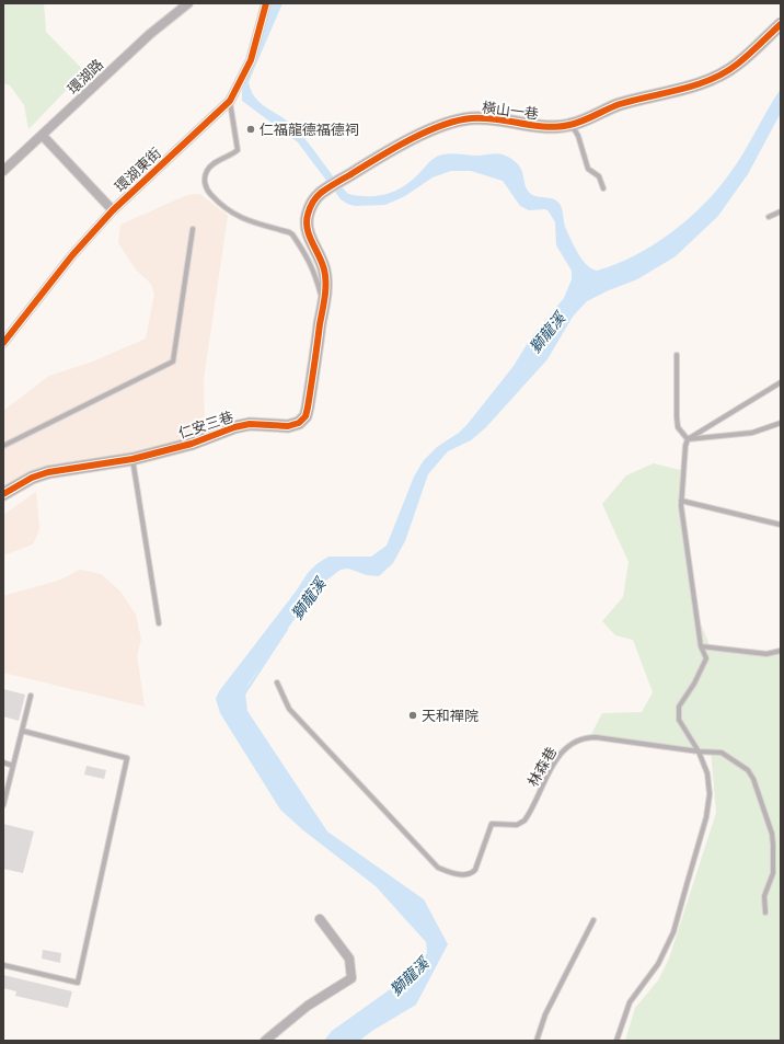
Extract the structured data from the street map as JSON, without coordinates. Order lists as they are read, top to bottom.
{
  "streets": {
    "street": [
      "環湖路",
      "橫山一巷",
      "環湖東街",
      "仁安三巷"
    ],
    "lane": ["林森巷"]
  },
  "crossings": [
    ["橫山一巷", "仁安三巷"]
  ],
  "water": ["獅龍溪"],
  "places": ["仁福龍德福德祠", "天和禪院"]
}
